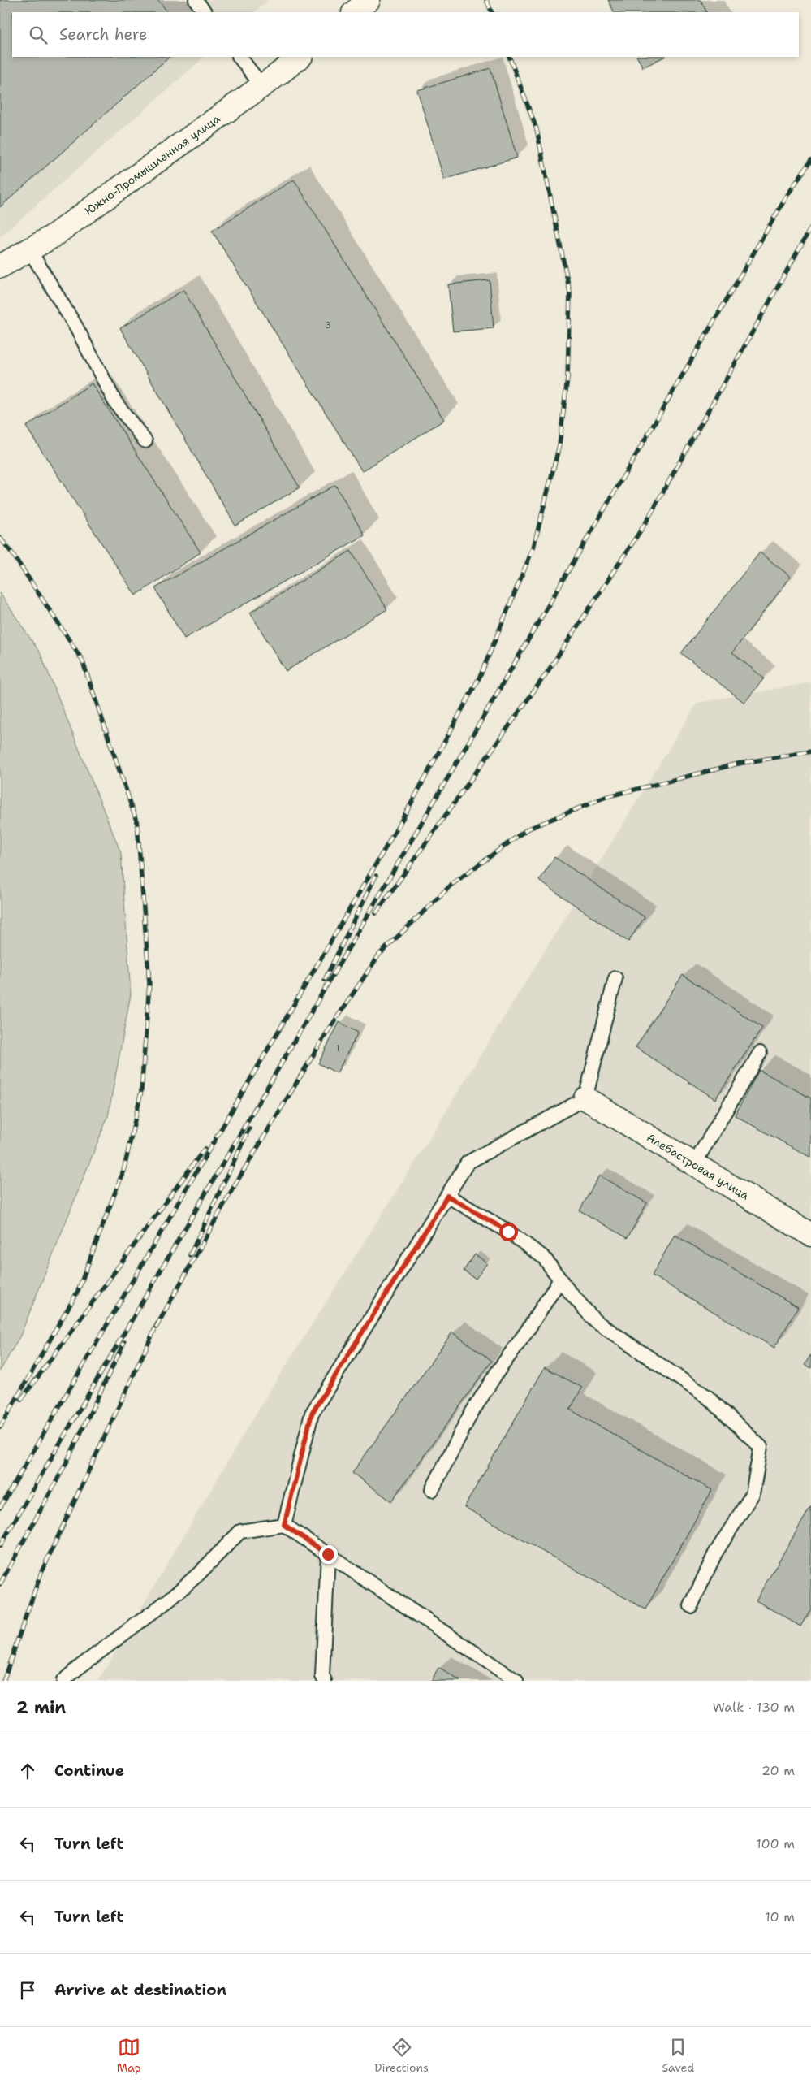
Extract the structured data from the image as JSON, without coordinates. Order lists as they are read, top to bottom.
{
  "streets": {
    "street": ["Южно-Промышленная улица", "Алебастровая улица"]
  },
  "house_numbers": ["3", "1"],
  "page": {
    "search": "Search here",
    "heading": ["2 min", "Walk · 130 m"],
    "list": [
      ["Continue", "20 m"],
      ["Turn left", "100 m"],
      ["Turn left", "10 m"],
      "Arrive at destination"
    ],
    "nav": ["Map", "Directions", "Saved"]
  }
}
